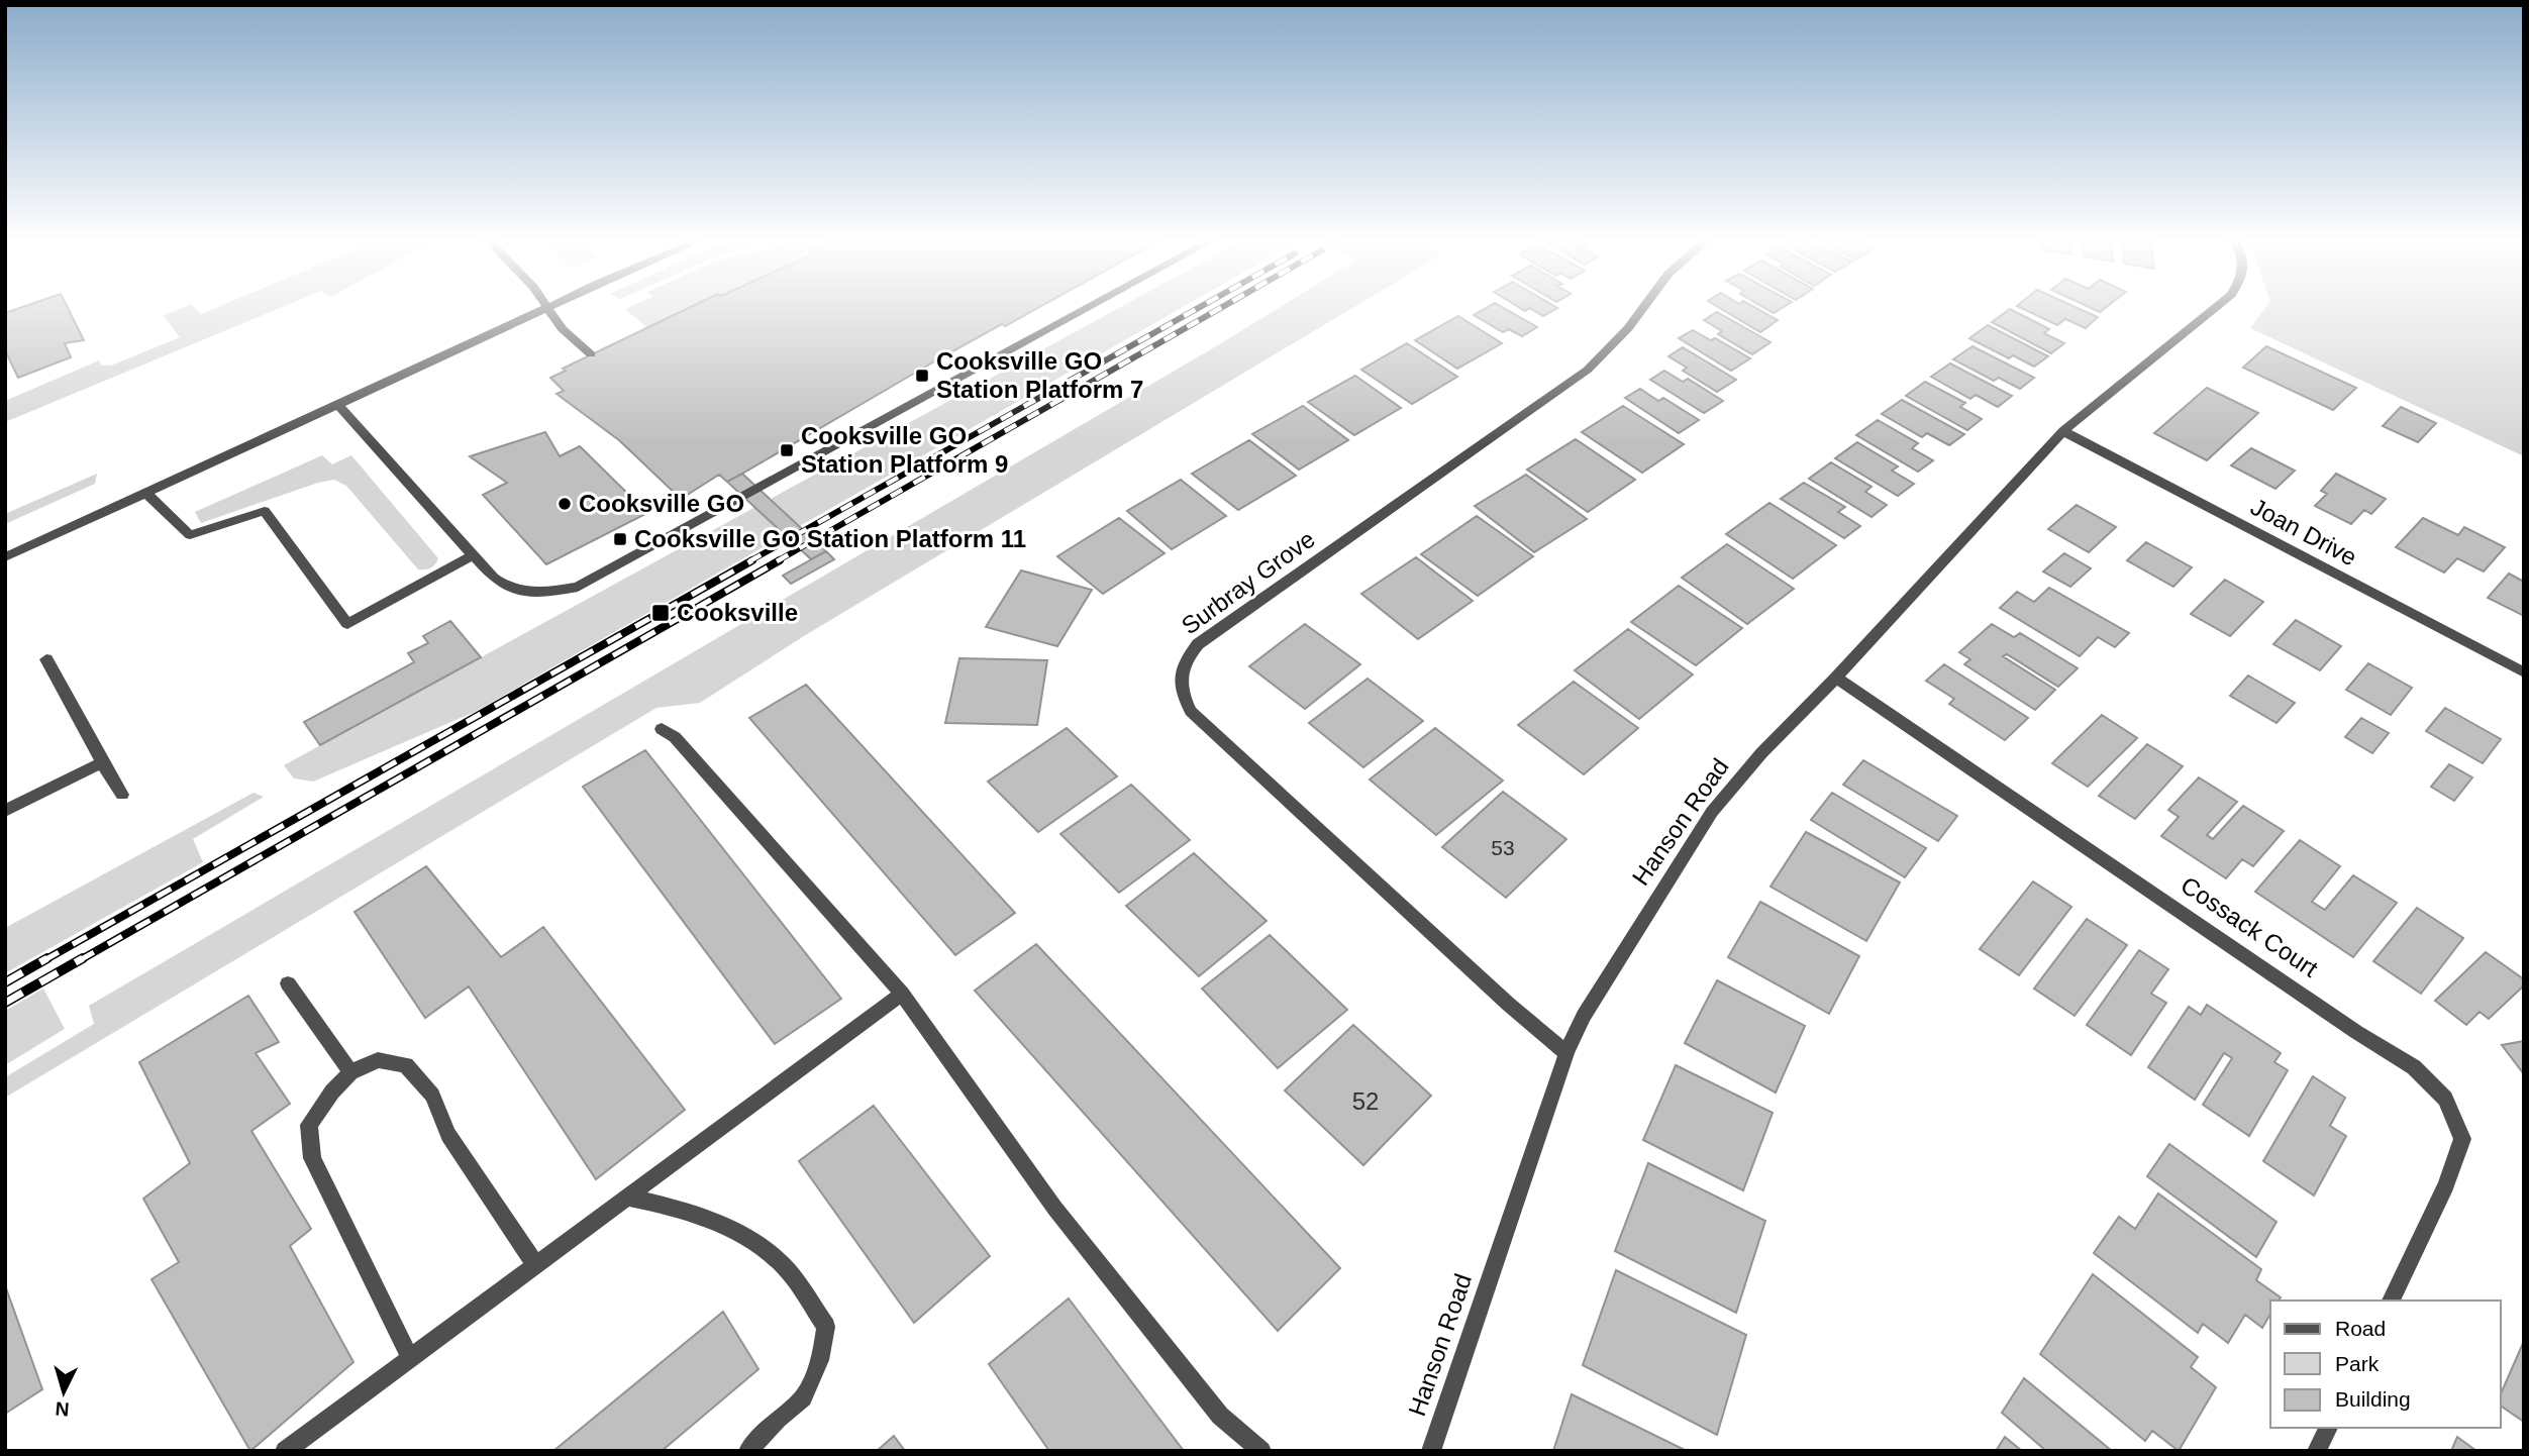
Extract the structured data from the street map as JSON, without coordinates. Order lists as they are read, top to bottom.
{
  "streets": {
    "street": [
      "Joan Drive",
      "Surbray Grove",
      "Hanson Road",
      "Cossack Court"
    ]
  },
  "crossings": [
    ["Joan Drive", "Hanson Road"],
    ["Surbray Grove", "Hanson Road"],
    ["Hanson Road", "Cossack Court"]
  ],
  "places": {
    "transit": [
      "Cooksville GO Station Platform 7",
      "Cooksville GO Station Platform 9",
      "Cooksville GO Station Platform 11",
      "Cooksville"
    ],
    "other": ["Cooksville GO"]
  },
  "house_numbers": ["53", "52"],
  "legend": ["Road", "Park", "Building"],
  "north": "bottom"
}
